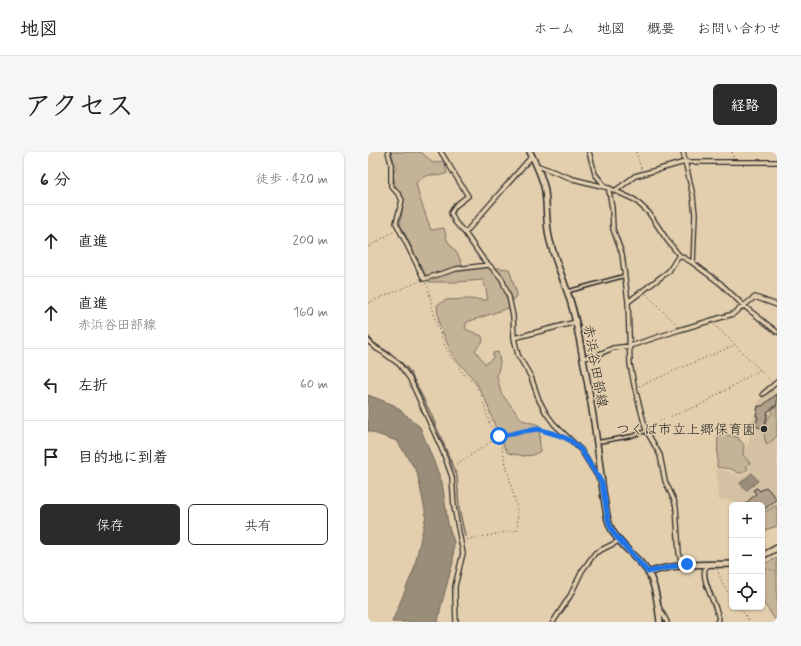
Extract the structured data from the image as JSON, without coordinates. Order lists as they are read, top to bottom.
{
  "streets": {
    "main road": ["赤浜谷田部線"]
  },
  "places": ["つくば市立上郷保育園"],
  "page": {
    "header": "地図",
    "nav": [
      "ホーム",
      "地図",
      "概要",
      "お問い合わせ"
    ],
    "title": "アクセス",
    "buttons": [
      "経路",
      ["保存", "共有"]
    ],
    "heading": ["6 分", "徒歩 · 420 m"],
    "list": [
      ["直進", "200 m"],
      ["直進", "赤浜谷田部線", "160 m"],
      ["左折", "60 m"],
      "目的地に到着"
    ],
    "map_buttons": ["+", "−"]
  }
}
